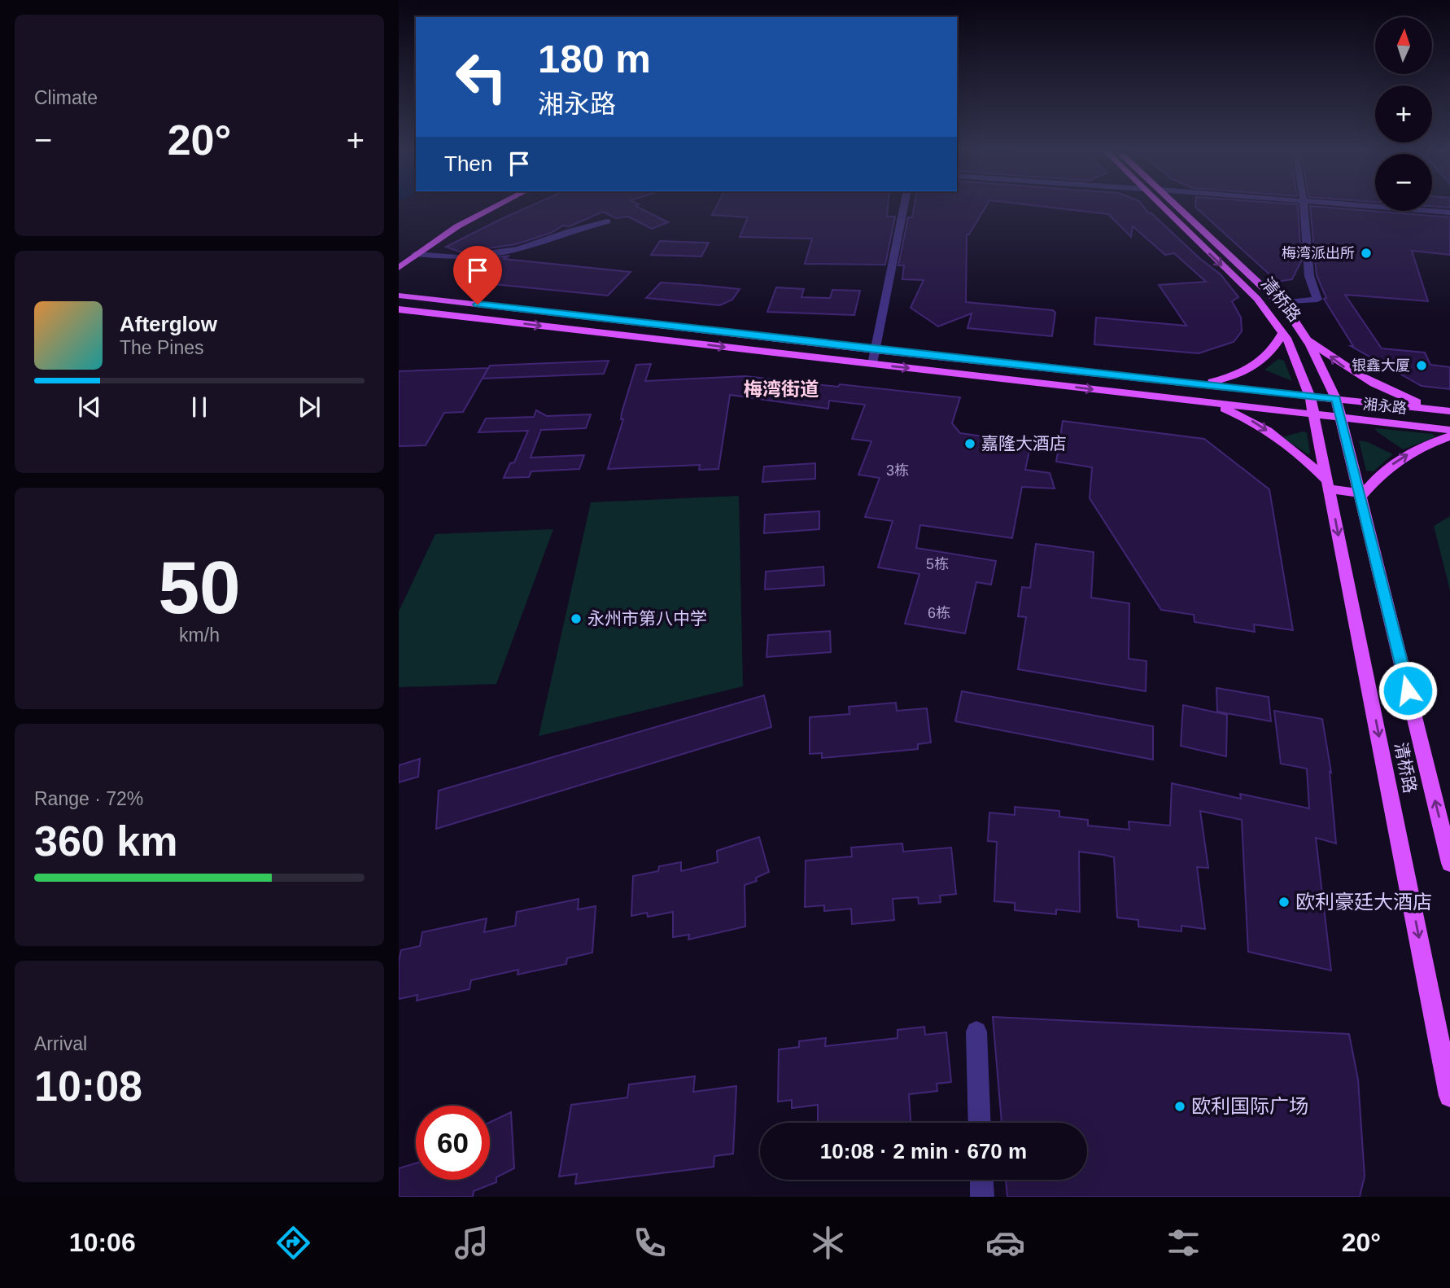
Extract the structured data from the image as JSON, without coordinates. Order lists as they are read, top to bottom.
{
  "streets": {
    "main road": ["清桥路", "湘永路"]
  },
  "crossings": [
    ["清桥路", "湘永路"]
  ],
  "districts": ["梅湾街道"],
  "places": [
    "梅湾派出所",
    "银鑫大厦",
    "嘉隆大酒店",
    "永州市第八中学",
    "欧利豪廷大酒店",
    "欧利国际广场"
  ],
  "house_numbers": ["3栋", "5栋", "6栋"],
  "north": "top",
  "page": {
    "tile": [
      "Climate",
      ["50", "km/h"],
      ["Range · 72%", "360 km"],
      ["Arrival", "10:08"]
    ],
    "map_buttons": ["+", "−"],
    "turn": ["180 m", "湘永路"],
    "heat": ["−", "20°", "+"],
    "then": "Then",
    "song": ["Afterglow", "The Pines"],
    "limit": "60",
    "trip": "10:08 · 2 min · 670 m",
    "tabs": ["10:06", "20°"]
  }
}
